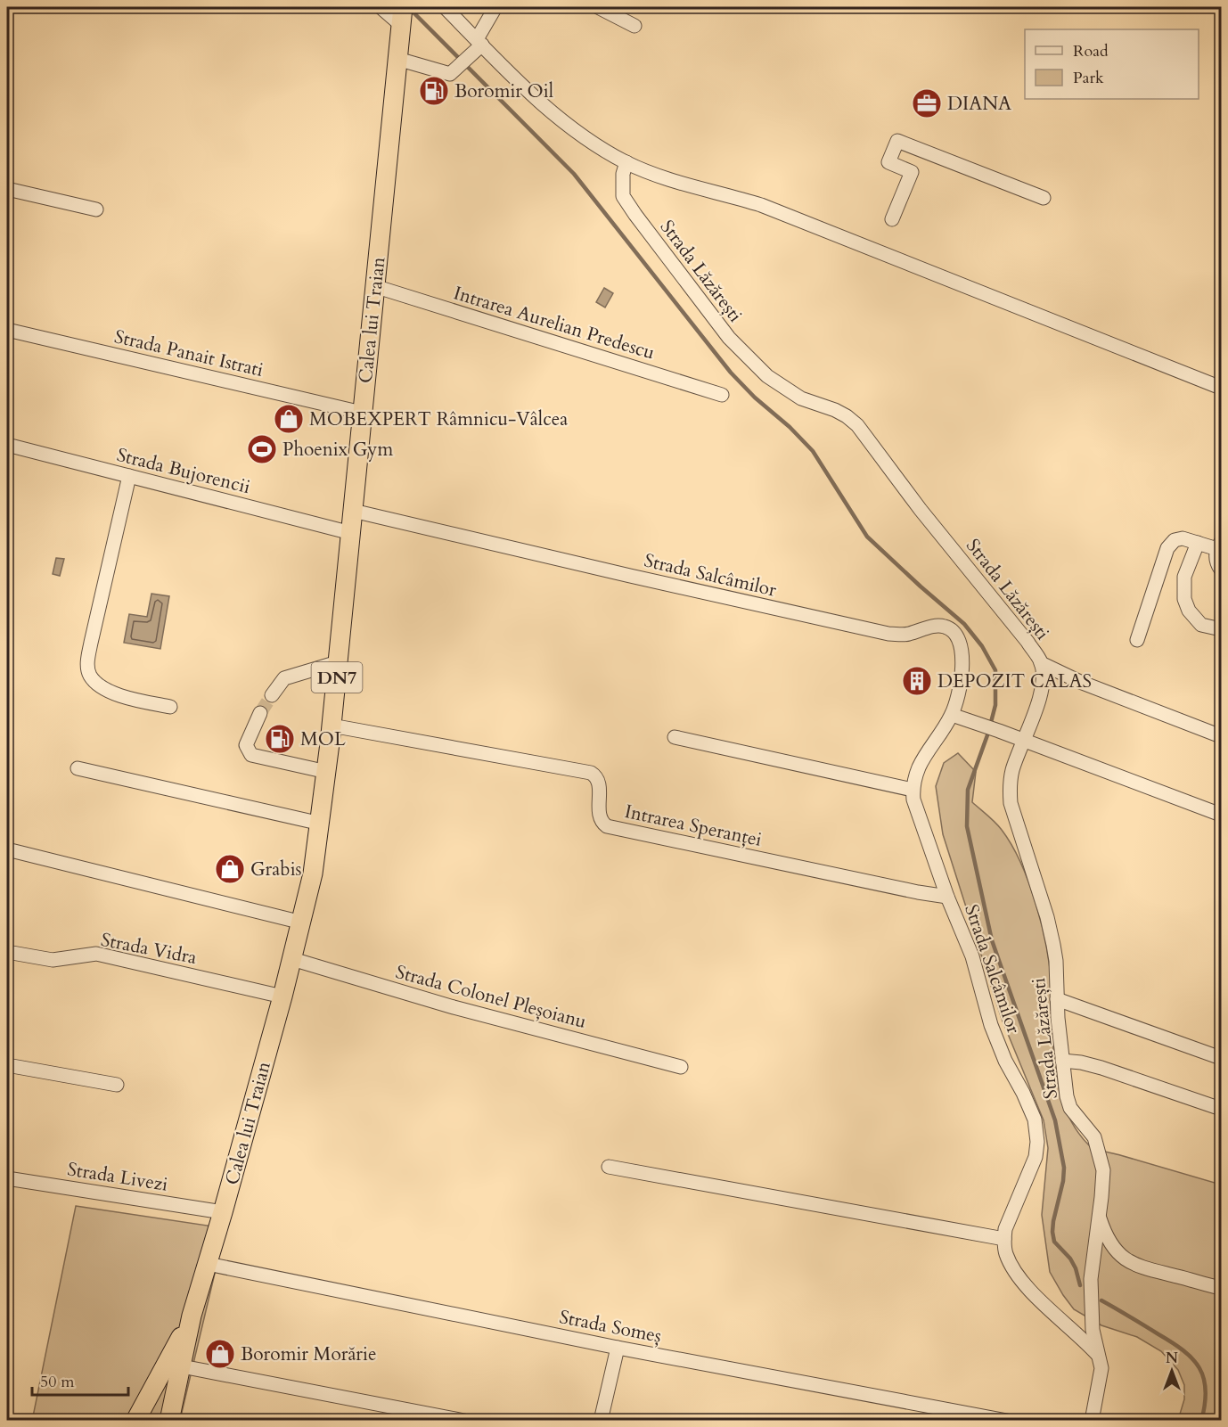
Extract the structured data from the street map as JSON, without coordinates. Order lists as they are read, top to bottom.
{
  "streets": {
    "highway": ["Calea lui Traian", "DN7"],
    "street": [
      "Strada Lăzărești",
      "Intrarea Aurelian Predescu",
      "Strada Panait Istrati",
      "Strada Bujorencii",
      "Strada Salcâmilor",
      "Intrarea Speranței",
      "Strada Vidra",
      "Strada Colonel Pleșoianu",
      "Strada Livezi",
      "Strada Someș"
    ]
  },
  "crossings": [
    ["Calea lui Traian", "Intrarea Aurelian Predescu"],
    ["Calea lui Traian", "Strada Panait Istrati"],
    ["Calea lui Traian", "Strada Bujorencii"],
    ["Calea lui Traian", "Strada Salcâmilor"],
    ["Calea lui Traian", "DN7"],
    ["Calea lui Traian", "Intrarea Speranței"],
    ["Calea lui Traian", "Strada Vidra"],
    ["Calea lui Traian", "Strada Colonel Pleșoianu"],
    ["Calea lui Traian", "Strada Livezi"],
    ["Calea lui Traian", "Strada Someș"],
    ["Strada Salcâmilor", "Intrarea Speranței"]
  ],
  "places": {
    "fuel station": ["Boromir Oil", "MOL"],
    "office": ["DIANA"],
    "shop": ["MOBEXPERT Râmnicu-Vâlcea", "Grabis", "Boromir Morărie"],
    "sports": ["Phoenix Gym"],
    "building": ["DEPOZIT CALAS"]
  },
  "legend": ["Road", "Park"],
  "scale_bar": "50 m",
  "north": "top"
}
